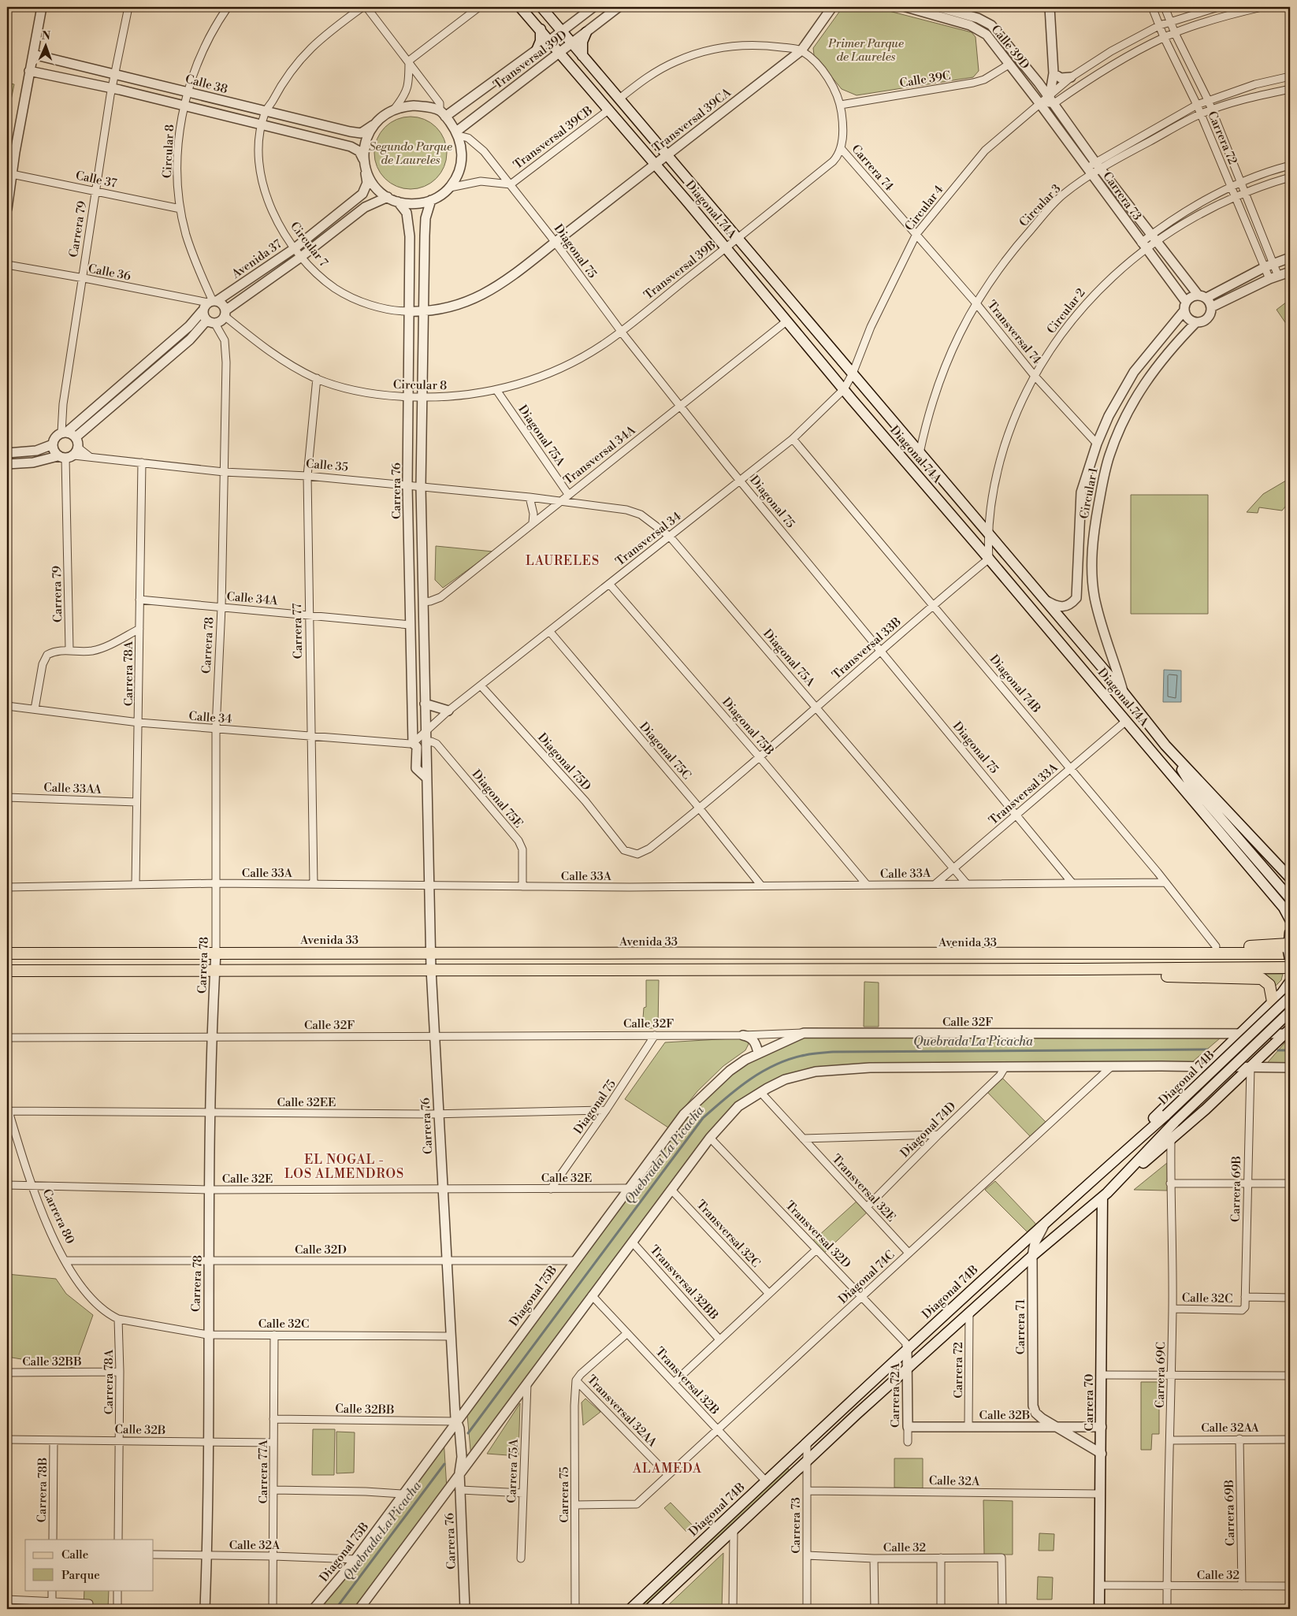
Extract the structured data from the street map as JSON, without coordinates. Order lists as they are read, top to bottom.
{
  "streets": {
    "main road": [
      "Diagonal 74A",
      "Diagonal 74B",
      "Avenida 33",
      "Carrera 70"
    ],
    "street": [
      "Calle 39D",
      "Transversal 39D",
      "Calle 39C",
      "Calle 38",
      "Transversal 39CA",
      "Transversal 39CB",
      "Carrera 72",
      "Circular 8",
      "Carrera 74",
      "Calle 37",
      "Carrera 73",
      "Circular 3",
      "Circular 4",
      "Carrera 79",
      "Circular 7",
      "Diagonal 75",
      "Avenida 37",
      "Transversal 39B",
      "Calle 36",
      "Circular 2",
      "Transversal 74",
      "Diagonal 75A",
      "Transversal 34A",
      "Calle 35",
      "Carrera 76",
      "Circular 1",
      "Transversal 34",
      "Calle 34A",
      "Carrera 77",
      "Carrera 78",
      "Transversal 33B",
      "Carrera 78A",
      "Calle 34",
      "Diagonal 75B",
      "Diagonal 75C",
      "Diagonal 75D",
      "Calle 33AA",
      "Transversal 33A",
      "Diagonal 75E",
      "Calle 33A",
      "Calle 32F",
      "Calle 32EE",
      "Diagonal 74D",
      "Calle 32E",
      "Transversal 32E",
      "Carrera 69B",
      "Carrera 80",
      "Transversal 32C",
      "Transversal 32D",
      "Calle 32D",
      "Diagonal 74C",
      "Transversal 32BB",
      "Calle 32C",
      "Carrera 71",
      "Calle 32BB",
      "Carrera 69C",
      "Transversal 32B",
      "Carrera 72A",
      "Transversal 32AA",
      "Calle 32B",
      "Calle 32AA",
      "Carrera 75A",
      "Carrera 77A",
      "Calle 32A",
      "Carrera 78B",
      "Carrera 75",
      "Calle 32"
    ]
  },
  "crossings": [
    ["Calle 39D", "Calle 39C"],
    ["Calle 39D", "Carrera 73"],
    ["Calle 39D", "Circular 4"],
    ["Transversal 39D", "Calle 38"],
    ["Transversal 39D", "Diagonal 74A"],
    ["Transversal 39D", "Diagonal 75"],
    ["Transversal 39D", "Avenida 37"],
    ["Transversal 39D", "Carrera 76"],
    ["Calle 39C", "Carrera 74"],
    ["Calle 38", "Circular 8"],
    ["Calle 38", "Carrera 79"],
    ["Calle 38", "Circular 7"],
    ["Calle 38", "Diagonal 75"],
    ["Calle 38", "Avenida 37"],
    ["Calle 38", "Carrera 76"],
    ["Transversal 39CA", "Diagonal 74A"],
    ["Transversal 39CA", "Circular 7"],
    ["Transversal 39CA", "Diagonal 75"],
    ["Transversal 39CB", "Diagonal 74A"],
    ["Transversal 39CB", "Diagonal 75"],
    ["Carrera 72", "Circular 3"],
    ["Carrera 72", "Circular 4"],
    ["Carrera 72", "Circular 2"],
    ["Carrera 72", "Diagonal 74B"],
    ["Carrera 72", "Calle 32B"],
    ["Circular 8", "Calle 37"],
    ["Circular 8", "Diagonal 75"],
    ["Circular 8", "Avenida 37"],
    ["Circular 8", "Transversal 39B"],
    ["Circular 8", "Calle 36"],
    ["Circular 8", "Diagonal 75A"],
    ["Circular 8", "Carrera 76"],
    ["Circular 8", "Carrera 77"],
    ["Circular 8", "Carrera 78"],
    ["Carrera 74", "Circular 4"],
    ["Carrera 74", "Transversal 39B"],
    ["Carrera 74", "Transversal 74"],
    ["Calle 37", "Carrera 79"],
    ["Carrera 73", "Circular 3"],
    ["Carrera 73", "Circular 4"],
    ["Carrera 73", "Circular 2"],
    ["Carrera 73", "Circular 1"],
    ["Carrera 73", "Diagonal 74B"],
    ["Carrera 73", "Calle 32A"],
    ["Carrera 73", "Calle 32"],
    ["Circular 3", "Diagonal 74A"],
    ["Circular 3", "Transversal 74"],
    ["Circular 4", "Diagonal 74A"],
    ["Circular 4", "Transversal 74"],
    ["Circular 4", "Transversal 34"],
    ["Diagonal 74A", "Transversal 39B"],
    ["Diagonal 74A", "Circular 2"],
    ["Diagonal 74A", "Transversal 34A"],
    ["Diagonal 74A", "Circular 1"],
    ["Diagonal 74A", "Transversal 34"],
    ["Diagonal 74A", "Transversal 33B"],
    ["Diagonal 74A", "Transversal 33A"],
    ["Carrera 79", "Avenida 37"],
    ["Carrera 79", "Calle 36"],
    ["Carrera 79", "Calle 35"],
    ["Circular 7", "Diagonal 75"],
    ["Circular 7", "Avenida 37"],
    ["Circular 7", "Carrera 76"],
    ["Diagonal 75", "Avenida 37"],
    ["Diagonal 75", "Transversal 39B"],
    ["Diagonal 75", "Transversal 34A"],
    ["Diagonal 75", "Carrera 76"],
    ["Diagonal 75", "Transversal 34"],
    ["Diagonal 75", "Transversal 33B"],
    ["Diagonal 75", "Transversal 33A"],
    ["Diagonal 75", "Calle 33A"],
    ["Diagonal 75", "Calle 32F"],
    ["Diagonal 75", "Calle 32EE"],
    ["Diagonal 75", "Calle 32E"],
    ["Avenida 37", "Calle 36"],
    ["Avenida 37", "Calle 35"],
    ["Avenida 37", "Carrera 76"],
    ["Avenida 37", "Carrera 78"],
    ["Calle 36", "Carrera 78"],
    ["Circular 2", "Transversal 74"],
    ["Circular 2", "Transversal 33B"],
    ["Transversal 74", "Circular 1"],
    ["Diagonal 75A", "Transversal 34A"],
    ["Diagonal 75A", "Calle 35"],
    ["Diagonal 75A", "Transversal 34"],
    ["Diagonal 75A", "Transversal 33B"],
    ["Diagonal 75A", "Transversal 33A"],
    ["Diagonal 75A", "Calle 33A"],
    ["Transversal 34A", "Calle 35"],
    ["Transversal 34A", "Carrera 76"],
    ["Calle 35", "Carrera 76"],
    ["Calle 35", "Carrera 77"],
    ["Calle 35", "Carrera 78"],
    ["Calle 35", "Carrera 78A"],
    ["Carrera 76", "Transversal 34"],
    ["Carrera 76", "Calle 34A"],
    ["Carrera 76", "Calle 34"],
    ["Carrera 76", "Diagonal 75B"],
    ["Carrera 76", "Diagonal 75E"],
    ["Carrera 76", "Calle 33A"],
    ["Carrera 76", "Avenida 33"],
    ["Carrera 76", "Calle 32F"],
    ["Carrera 76", "Calle 32EE"],
    ["Carrera 76", "Calle 32E"],
    ["Carrera 76", "Calle 32D"],
    ["Carrera 76", "Calle 32C"],
    ["Carrera 76", "Calle 32BB"],
    ["Transversal 34", "Diagonal 74B"],
    ["Transversal 34", "Calle 34"],
    ["Transversal 34", "Diagonal 75B"],
    ["Transversal 34", "Diagonal 75C"],
    ["Transversal 34", "Diagonal 75D"],
    ["Calle 34A", "Carrera 77"],
    ["Calle 34A", "Carrera 78"],
    ["Calle 34A", "Carrera 78A"],
    ["Carrera 77", "Calle 34"],
    ["Carrera 77", "Calle 33A"],
    ["Carrera 78", "Calle 34"],
    ["Carrera 78", "Calle 33A"],
    ["Carrera 78", "Avenida 33"],
    ["Carrera 78", "Calle 32F"],
    ["Carrera 78", "Calle 32EE"],
    ["Carrera 78", "Calle 32E"],
    ["Carrera 78", "Calle 32D"],
    ["Carrera 78", "Calle 32C"],
    ["Carrera 78", "Calle 32B"],
    ["Carrera 78", "Calle 32A"],
    ["Transversal 33B", "Diagonal 74B"],
    ["Transversal 33B", "Diagonal 75B"],
    ["Transversal 33B", "Diagonal 75C"],
    ["Transversal 33B", "Diagonal 75D"],
    ["Carrera 78A", "Calle 34"],
    ["Carrera 78A", "Calle 33AA"],
    ["Carrera 78A", "Calle 33A"],
    ["Carrera 78A", "Carrera 80"],
    ["Carrera 78A", "Calle 32C"],
    ["Carrera 78A", "Calle 32BB"],
    ["Carrera 78A", "Calle 32B"],
    ["Diagonal 74B", "Transversal 33A"],
    ["Diagonal 74B", "Calle 33A"],
    ["Diagonal 74B", "Transversal 32D"],
    ["Diagonal 74B", "Carrera 71"],
    ["Diagonal 74B", "Transversal 32B"],
    ["Diagonal 74B", "Carrera 72A"],
    ["Diagonal 74B", "Carrera 70"],
    ["Diagonal 75B", "Calle 33A"],
    ["Diagonal 75B", "Calle 32F"],
    ["Diagonal 75B", "Calle 32E"],
    ["Diagonal 75B", "Calle 32D"],
    ["Diagonal 75B", "Calle 32BB"],
    ["Diagonal 75B", "Calle 32A"],
    ["Diagonal 75C", "Calle 33A"],
    ["Transversal 33A", "Calle 33A"],
    ["Diagonal 75E", "Calle 33A"],
    ["Calle 32EE", "Carrera 80"],
    ["Diagonal 74D", "Transversal 32E"],
    ["Calle 32E", "Carrera 80"],
    ["Transversal 32E", "Diagonal 74C"],
    ["Carrera 69B", "Calle 32C"],
    ["Carrera 69B", "Calle 32AA"],
    ["Carrera 69B", "Calle 32"],
    ["Carrera 80", "Calle 32D"],
    ["Carrera 80", "Calle 32C"],
    ["Transversal 32D", "Diagonal 74C"],
    ["Transversal 32D", "Carrera 72A"],
    ["Diagonal 74C", "Transversal 32B"],
    ["Diagonal 74C", "Transversal 32AA"],
    ["Diagonal 74C", "Carrera 75"],
    ["Calle 32C", "Carrera 69C"],
    ["Calle 32C", "Carrera 77A"],
    ["Carrera 71", "Calle 32B"],
    ["Calle 32BB", "Carrera 77A"],
    ["Carrera 69C", "Calle 32AA"],
    ["Carrera 69C", "Calle 32"],
    ["Carrera 72A", "Calle 32B"],
    ["Carrera 70", "Calle 32B"],
    ["Carrera 70", "Calle 32A"],
    ["Carrera 70", "Calle 32"],
    ["Transversal 32AA", "Carrera 75"],
    ["Calle 32B", "Carrera 77A"],
    ["Calle 32B", "Carrera 78B"],
    ["Carrera 77A", "Calle 32A"]
  ],
  "districts": ["LAURELES", "EL NOGAL - LOS ALMENDROS", "ALAMEDA"],
  "water": ["Quebrada La Picacha"],
  "parks": ["Primer Parque de Laureles", "Segundo Parque de Laureles"],
  "legend": ["Calle", "Parque"],
  "north": "top"
}
